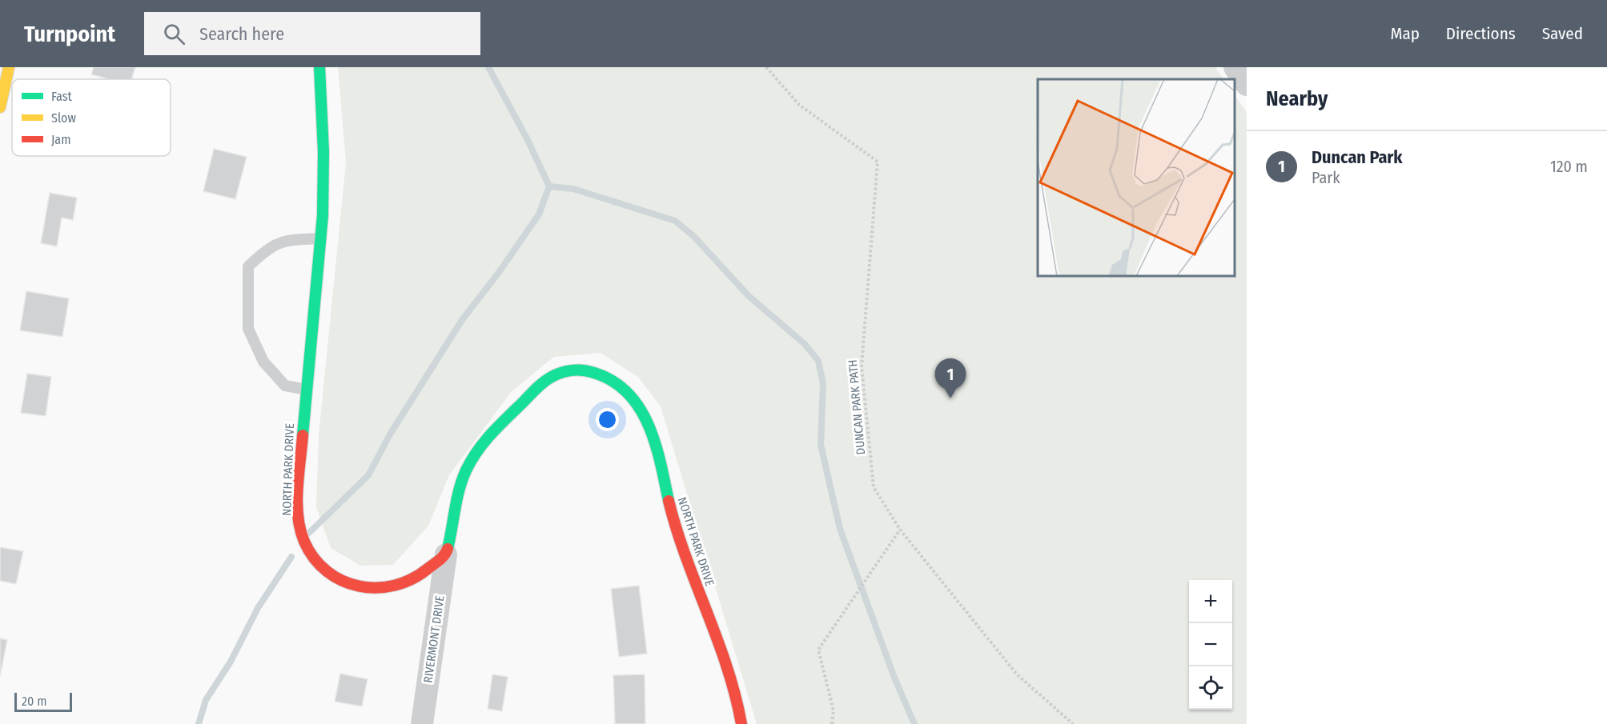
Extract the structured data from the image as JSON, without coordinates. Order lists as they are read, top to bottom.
{
  "streets": {
    "street": ["NORTH PARK DRIVE", "RIVERMONT DRIVE"],
    "path": ["DUNCAN PARK PATH"]
  },
  "crossings": [
    ["NORTH PARK DRIVE", "RIVERMONT DRIVE"]
  ],
  "legend": ["Fast", "Slow", "Jam"],
  "scale_bar": "20 m",
  "page": {
    "header": "Turnpoint",
    "search": "Search here",
    "nav": ["Map", "Directions", "Saved"],
    "heading": "Nearby",
    "list": [
      {
        "mark": "1",
        "name": "Duncan Park",
        "note": "Park",
        "value": "120 m"
      }
    ],
    "pins": "1",
    "map_buttons": ["+", "−"],
    "scale": "20 m"
  }
}
